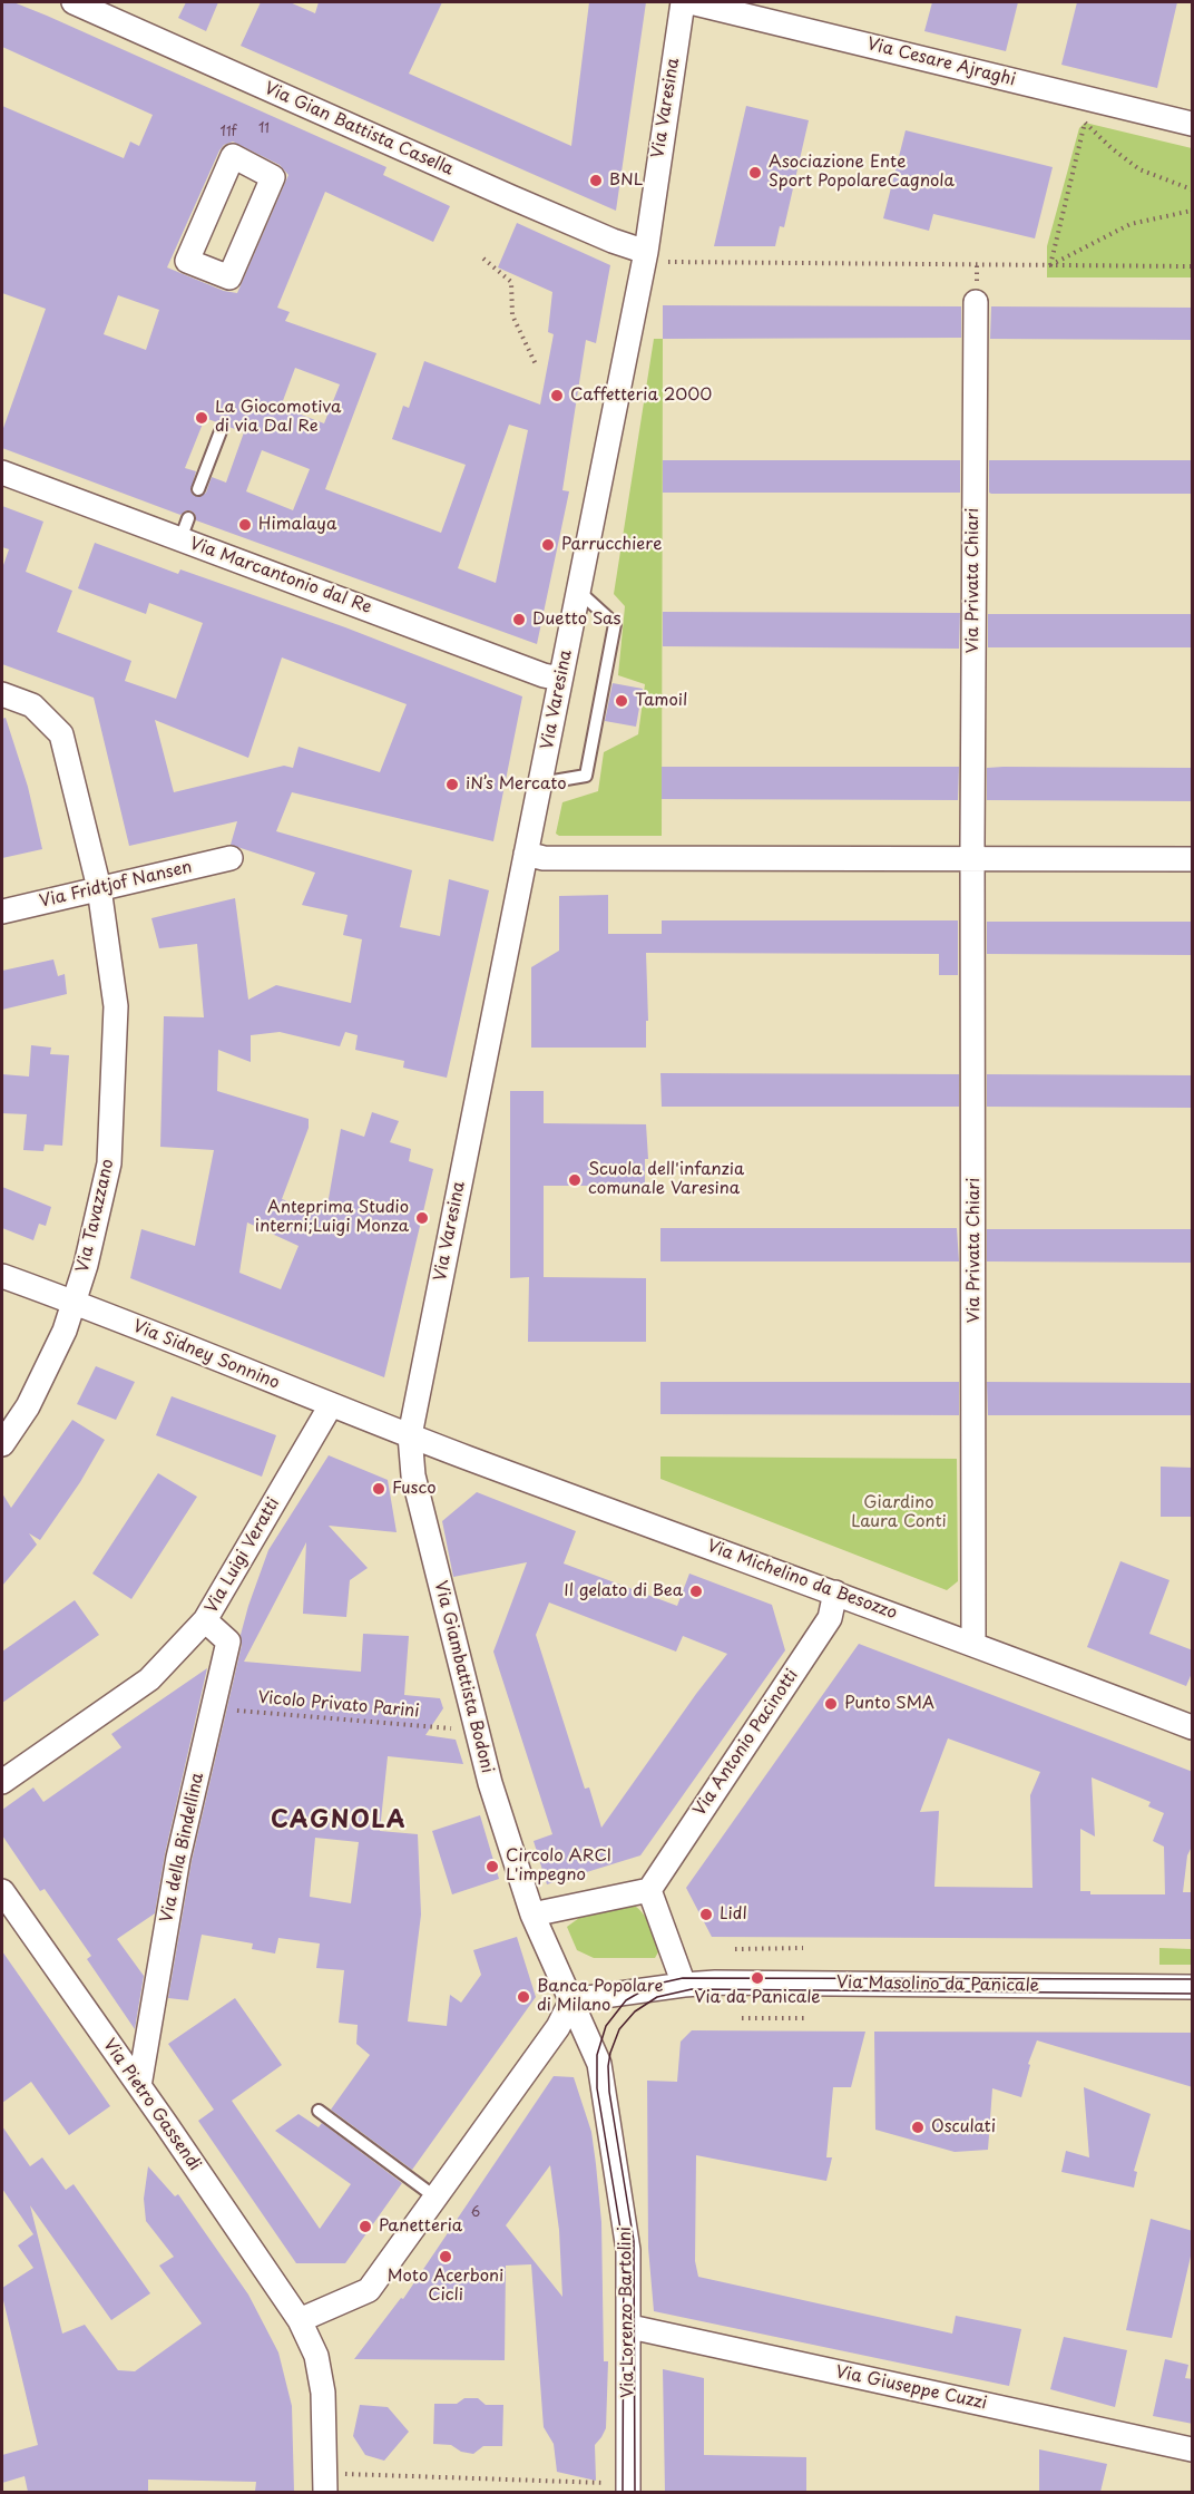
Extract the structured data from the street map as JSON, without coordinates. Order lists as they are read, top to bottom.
{
  "streets": {
    "street": [
      "Via Cesare Ajraghi",
      "Via Varesina",
      "Via Gian Battista Casella",
      "Via Marcantonio dal Re",
      "Via Privata Chiari",
      "Via Fridtjof Nansen",
      "Via Tavazzano",
      "Via Sidney Sonnino",
      "Via Luigi Veratti",
      "Via Michelino da Besozzo",
      "Via Giambattista Bodoni",
      "Via Antonio Pacinotti",
      "Via della Bindellina",
      "Via Masolino da Panicale",
      "Via Pietro Gassendi",
      "Via Lorenzo Bartolini",
      "Via Giuseppe Cuzzi"
    ],
    "path": ["Vicolo Privato Parini"]
  },
  "crossings": [
    ["Via Varesina", "Via Gian Battista Casella"],
    ["Via Varesina", "Via Marcantonio dal Re"],
    ["Via Varesina", "Via Sidney Sonnino"],
    ["Via Varesina", "Via Michelino da Besozzo"],
    ["Via Varesina", "Via Giambattista Bodoni"],
    ["Via Privata Chiari", "Via Michelino da Besozzo"],
    ["Via Fridtjof Nansen", "Via Tavazzano"],
    ["Via Tavazzano", "Via Sidney Sonnino"],
    ["Via Sidney Sonnino", "Via Luigi Veratti"],
    ["Via Sidney Sonnino", "Via Michelino da Besozzo"],
    ["Via Sidney Sonnino", "Via Giambattista Bodoni"],
    ["Via Luigi Veratti", "Via della Bindellina"],
    ["Via Michelino da Besozzo", "Via Giambattista Bodoni"],
    ["Via Michelino da Besozzo", "Via Antonio Pacinotti"],
    ["Via Giambattista Bodoni", "Via Masolino da Panicale"],
    ["Via Giambattista Bodoni", "Via Lorenzo Bartolini"],
    ["Vicolo Privato Parini", "Via della Bindellina"],
    ["Via della Bindellina", "Via Pietro Gassendi"],
    ["Via Masolino da Panicale", "Via Lorenzo Bartolini"],
    ["Via Lorenzo Bartolini", "Via Giuseppe Cuzzi"]
  ],
  "districts": ["CAGNOLA"],
  "parks": ["Giardino Laura Conti"],
  "places": [
    "Asociazione Ente Sport PopolareCagnola",
    "BNL",
    "Caffetteria 2000",
    "La Giocomotiva di via Dal Re",
    "Himalaya",
    "Parrucchiere",
    "Duetto Sas",
    "Tamoil",
    "iN’s Mercato",
    "Scuola dell'infanzia comunale Varesina",
    "Anteprima Studio interni;Luigi Monza",
    "Fusco",
    "Il gelato di Bea",
    "Punto SMA",
    "Circolo ARCI L'impegno",
    "Lidl",
    "Via da Panicale",
    "Banca Popolare di Milano",
    "Osculati",
    "Panetteria",
    "Moto Acerboni Cicli"
  ],
  "house_numbers": ["11", "11f", "6"]
}
